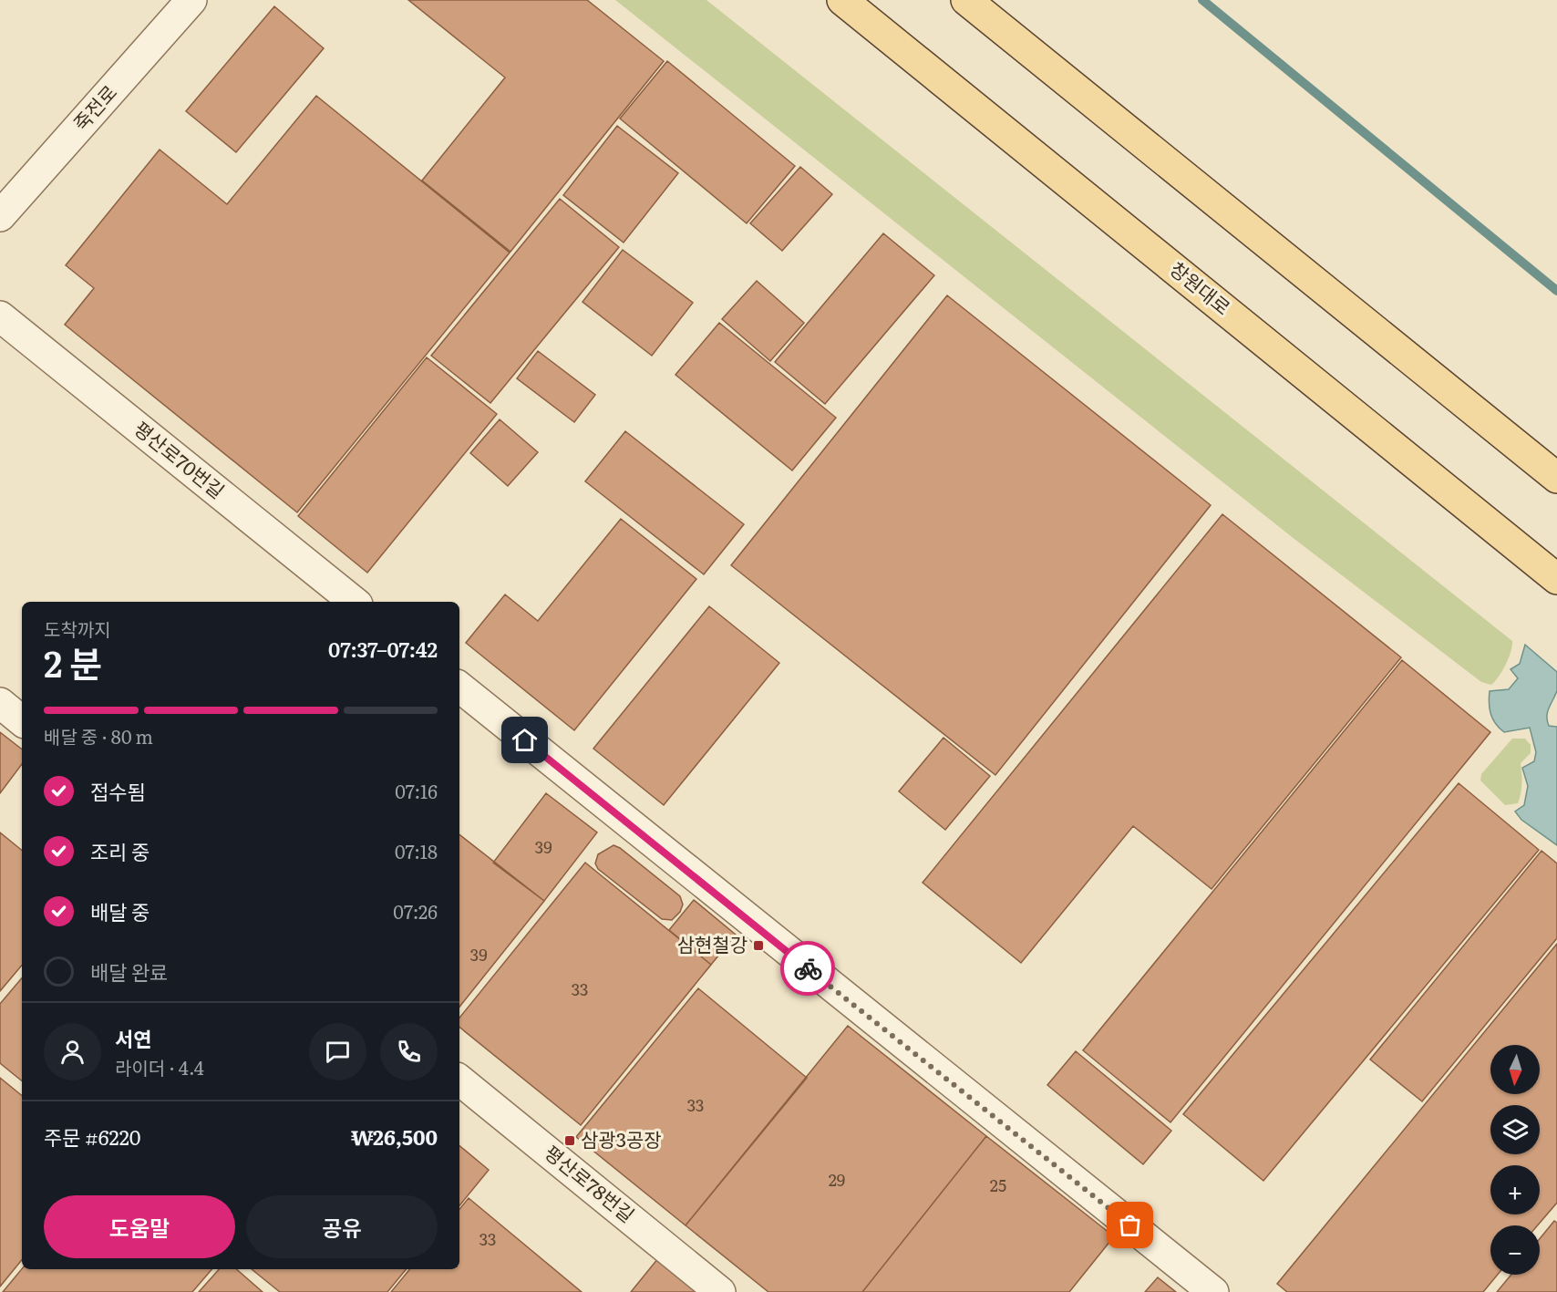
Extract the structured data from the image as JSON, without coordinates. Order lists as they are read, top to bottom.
{
  "streets": {
    "main road": ["창원대로"],
    "street": ["죽전로", "평산로70번길", "평산로78번길"]
  },
  "places": {
    "transit": ["삼현철강", "삼광3공장"]
  },
  "house_numbers": [
    "39",
    "39",
    "33",
    "33",
    "29",
    "25",
    "33"
  ],
  "north": "bottom",
  "page": {
    "heading": ["2 분", "도착까지", "07:37–07:42"],
    "panel": [
      "서연",
      "라이더 · 4.4",
      "주문 #6220",
      "₩26,500"
    ],
    "bar": "배달 중 · 80 m",
    "list": [
      ["접수됨", "07:16"],
      ["조리 중", "07:18"],
      ["배달 중", "07:26"],
      "배달 완료"
    ],
    "map_buttons": ["+", "−"],
    "buttons": ["도움말", "공유"]
  }
}
